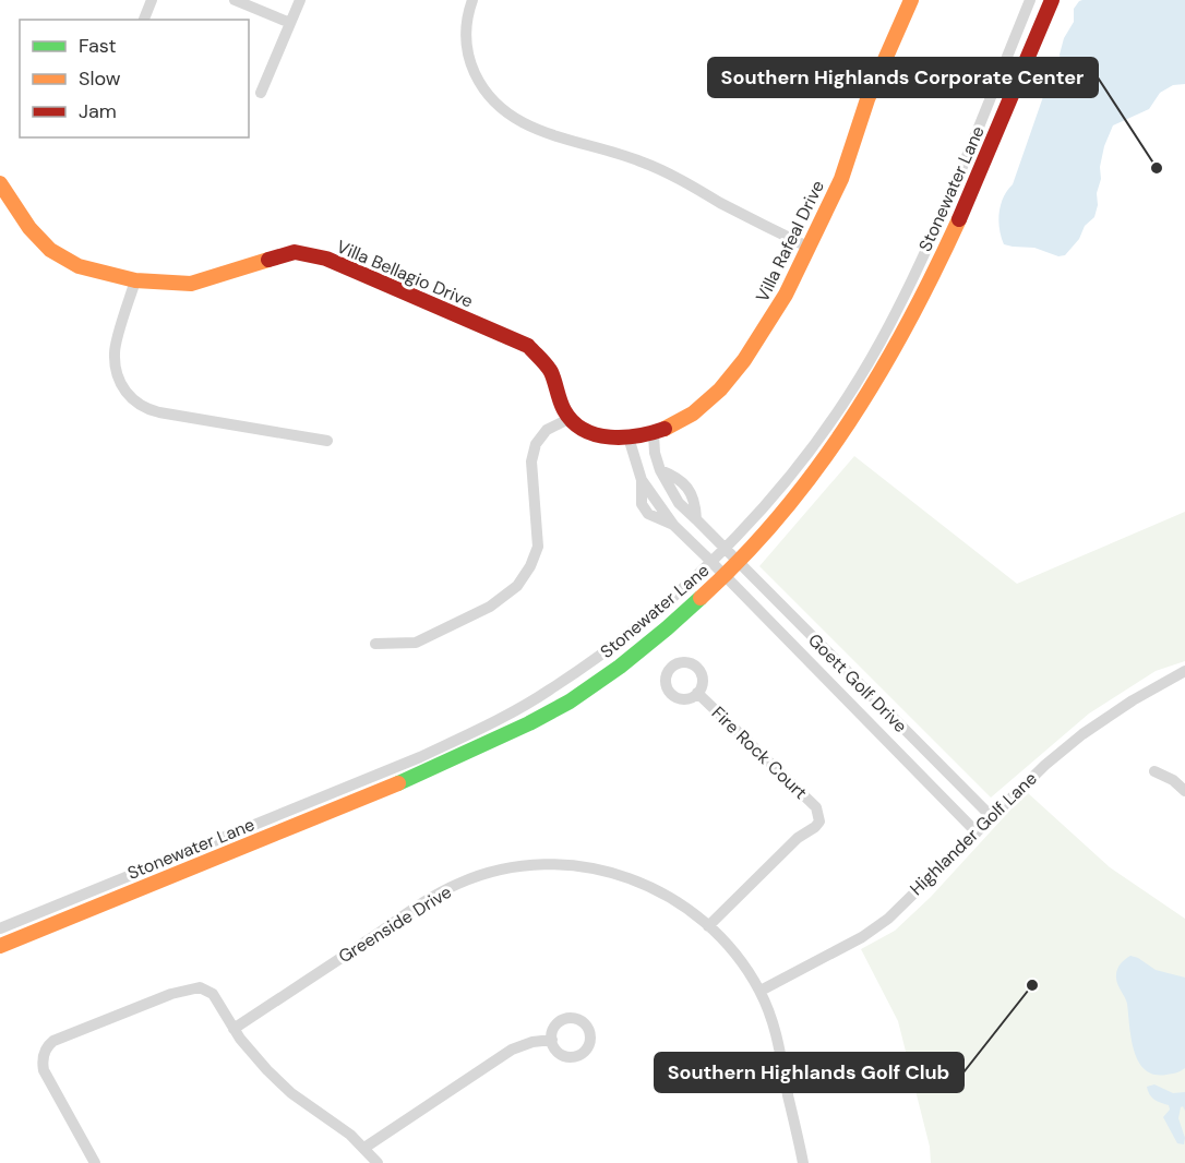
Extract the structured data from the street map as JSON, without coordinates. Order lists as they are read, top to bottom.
{
  "streets": {
    "street": [
      "Stonewater Lane",
      "Villa Rafeal Drive",
      "Villa Bellagio Drive",
      "Goett Golf Drive",
      "Fire Rock Court",
      "Highlander Golf Lane",
      "Greenside Drive"
    ]
  },
  "crossings": [
    ["Stonewater Lane", "Goett Golf Drive"],
    ["Villa Rafeal Drive", "Goett Golf Drive"],
    ["Goett Golf Drive", "Highlander Golf Lane"],
    ["Fire Rock Court", "Greenside Drive"],
    ["Highlander Golf Lane", "Greenside Drive"]
  ],
  "places": ["Southern Highlands Corporate Center", "Southern Highlands Golf Club"],
  "legend": ["Fast", "Slow", "Jam"]
}
